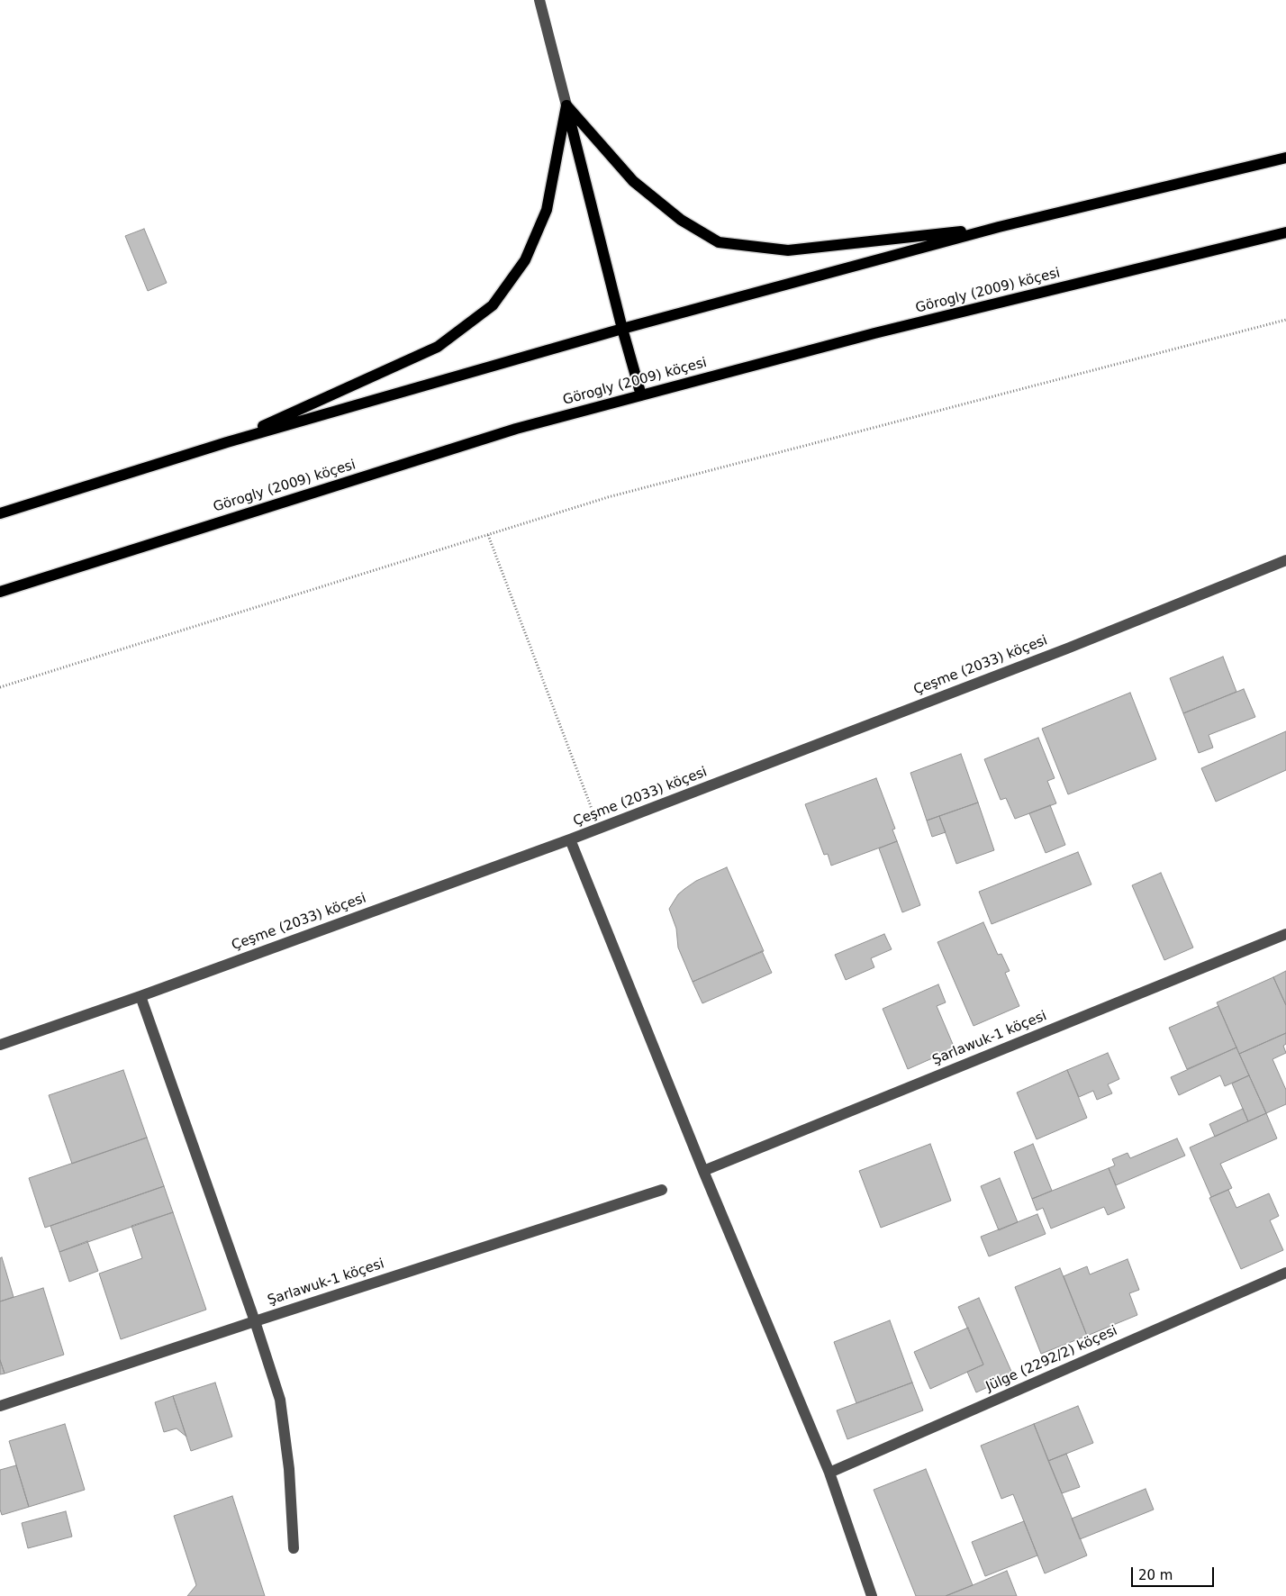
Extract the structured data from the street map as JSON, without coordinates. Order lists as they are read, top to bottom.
{
  "streets": {
    "main road": ["Görogly (2009) köçesi"],
    "street": ["Çeşme (2033) köçesi", "Şarlawuk-1 köçesi", "Jülge (2292/2) köçesi"]
  },
  "scale_bar": "20 m"
}
